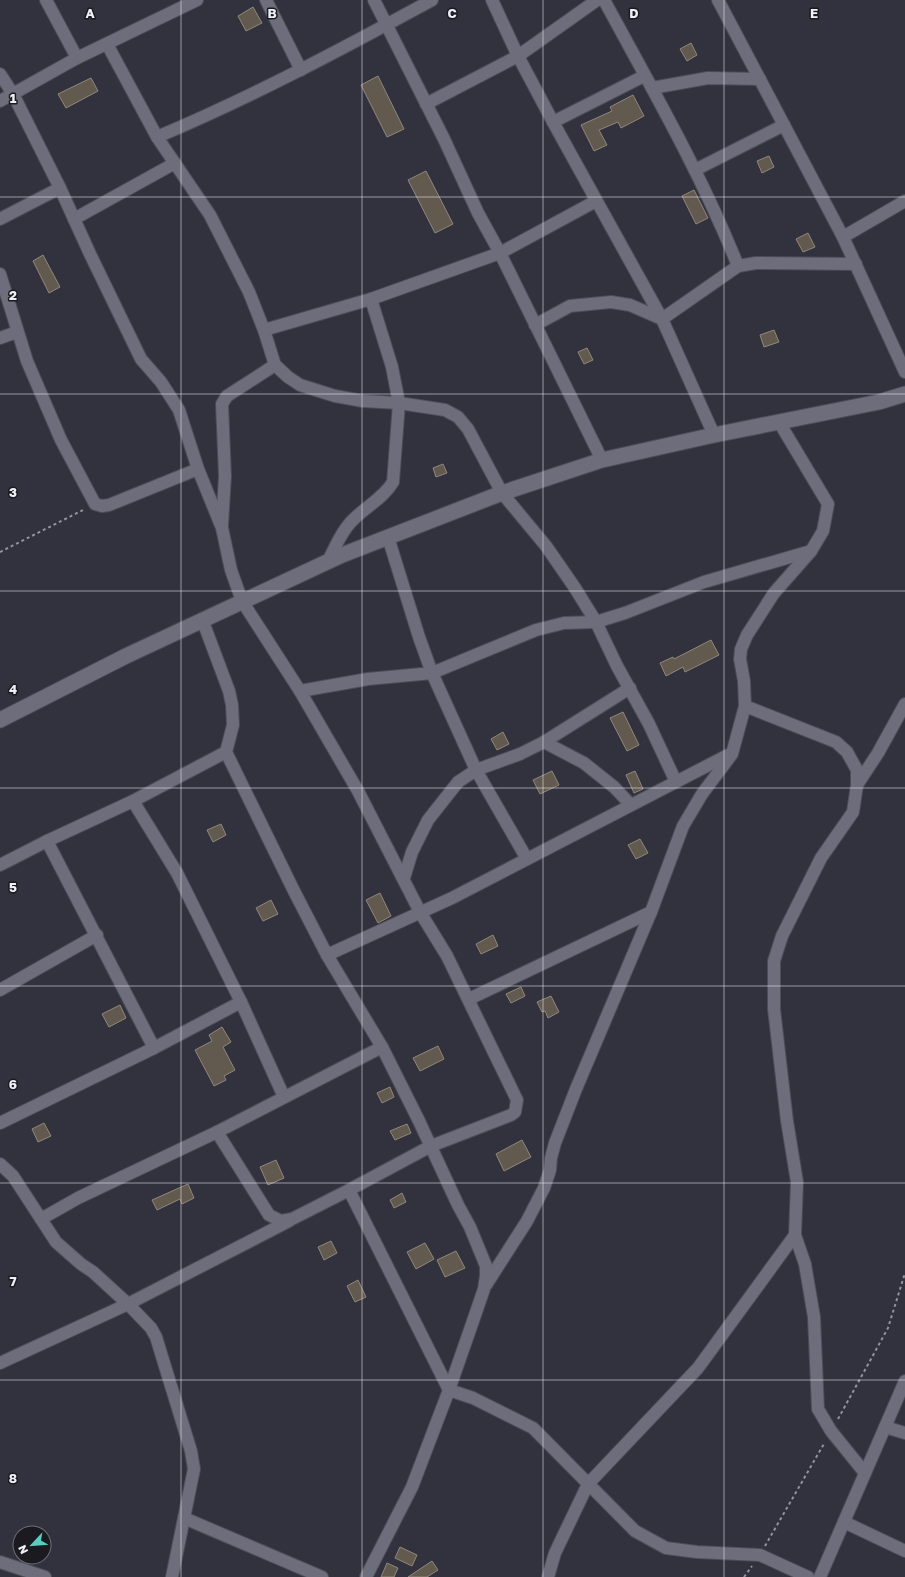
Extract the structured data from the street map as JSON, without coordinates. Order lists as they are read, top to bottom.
{
  "north": "bottom left",
  "grid": {
    "columns": [
      "A",
      "B",
      "C",
      "D",
      "E"
    ],
    "rows": [
      "1",
      "2",
      "3",
      "4",
      "5",
      "6",
      "7",
      "8"
    ]
  }
}
